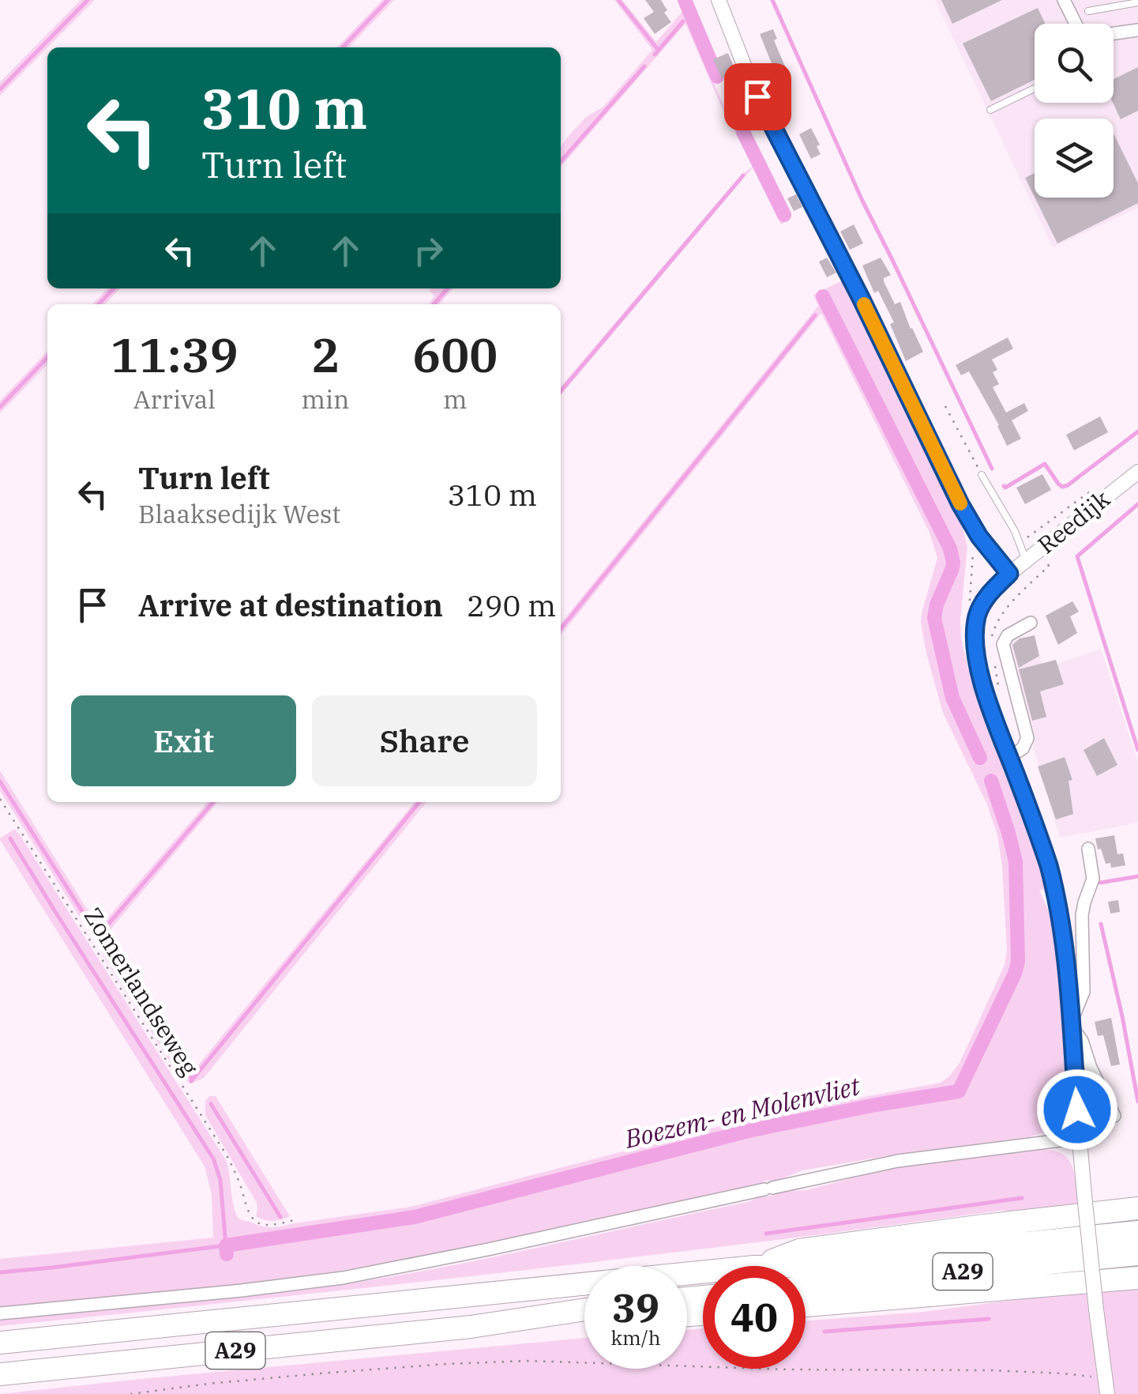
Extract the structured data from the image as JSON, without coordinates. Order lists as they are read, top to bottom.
{
  "streets": {
    "highway": ["A29"],
    "street": ["Reedijk"],
    "path": ["Zomerlandseweg"]
  },
  "water": ["Boezem- en Molenvliet"],
  "page": {
    "turn": ["310 m", "Turn left"],
    "eta": [
      "11:39",
      "Arrival",
      "2",
      "min",
      "600",
      "m"
    ],
    "list": [
      {
        "name": "Turn left",
        "note": "Blaaksedijk West",
        "value": "310 m"
      },
      {
        "name": "Arrive at destination",
        "value": "290 m"
      }
    ],
    "buttons": ["Exit", "Share"],
    "speed": "39 km/h",
    "limit": "40"
  }
}
